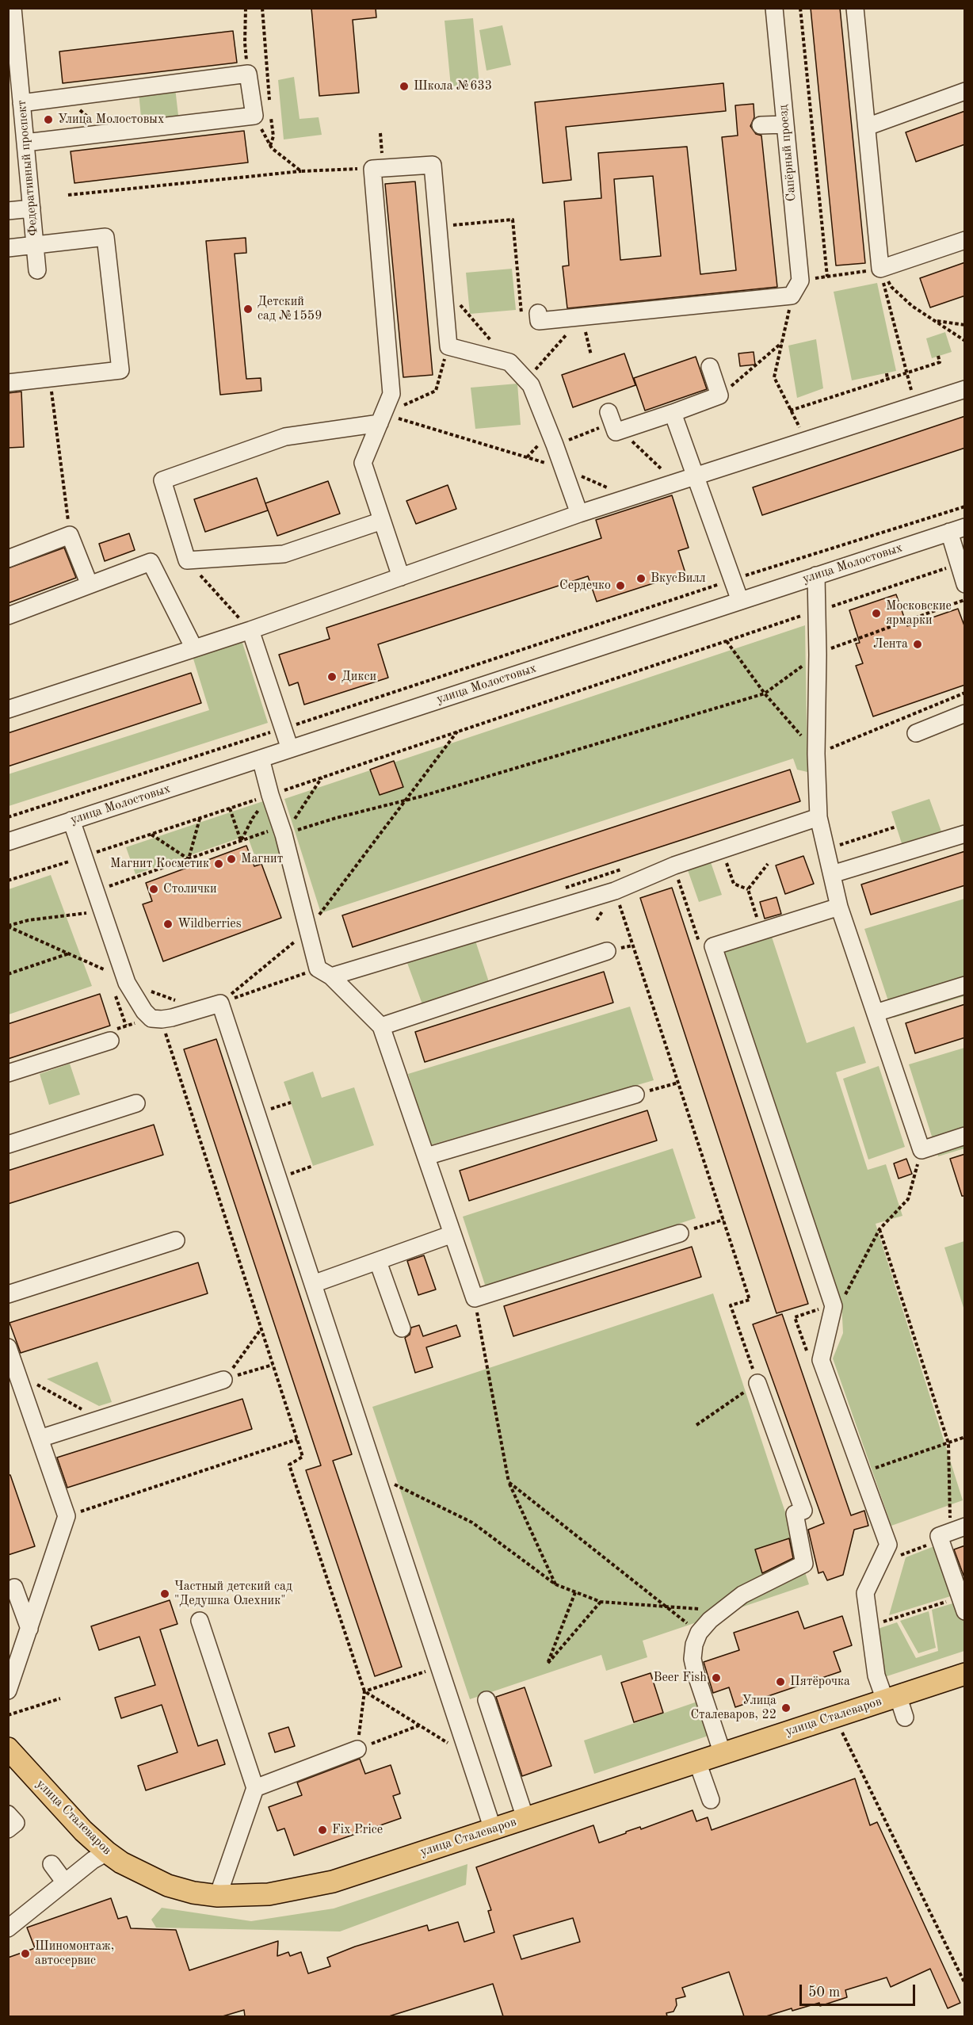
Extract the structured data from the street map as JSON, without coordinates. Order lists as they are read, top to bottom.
{
  "streets": {
    "main road": ["улица Сталеваров"],
    "street": ["Сапёрный проезд", "Федеративный проспект", "улица Молостовых"]
  },
  "places": [
    "Школа №633",
    "Улица Молостовых",
    "Детский сад №1559",
    "ВкусВилл",
    "Сердечко",
    "Московские ярмарки",
    "Лента",
    "Дикси",
    "Магнит",
    "Магнит Косметик",
    "Столички",
    "Wildberries",
    "Частный детский сад \"Дедушка Олехник\"",
    "Beer Fish",
    "Пятёрочка",
    "Улица Сталеваров, 22",
    "Fix Price",
    "Шиномонтаж, автосервис"
  ],
  "scale_bar": "50 m"
}
